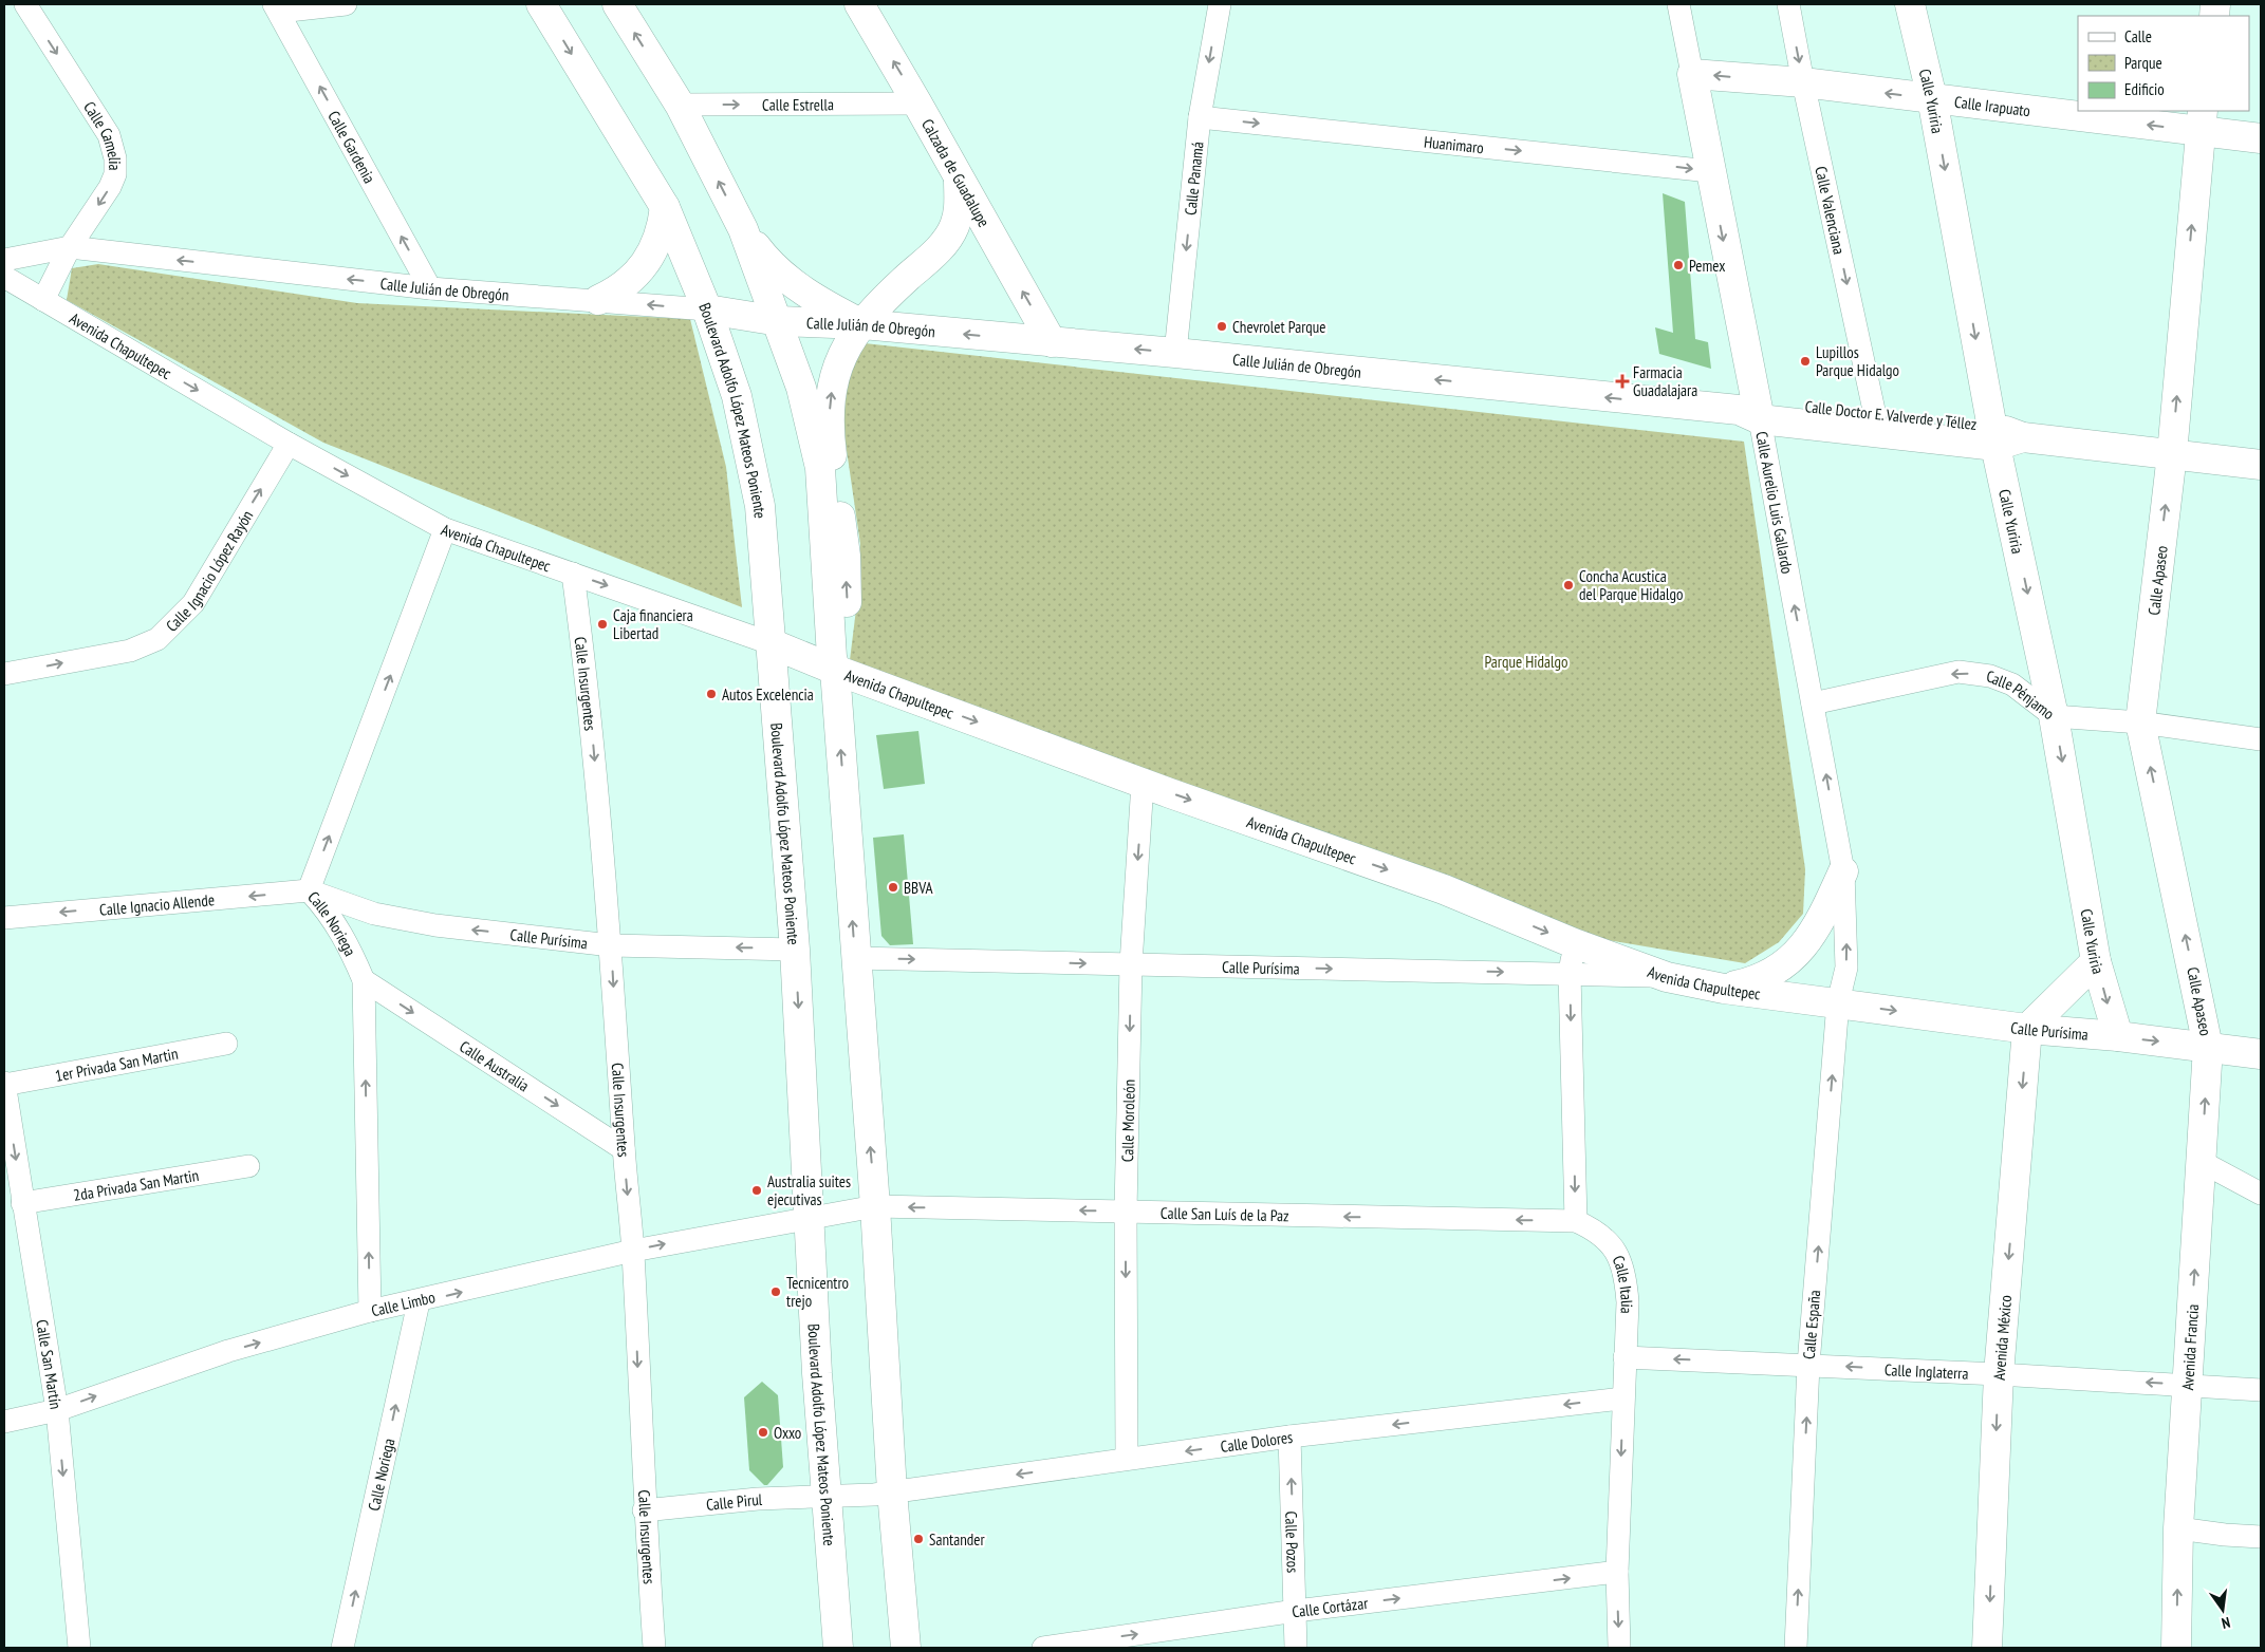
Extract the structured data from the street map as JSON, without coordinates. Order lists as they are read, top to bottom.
{
  "streets": {
    "street": [
      "Calle Yuriria",
      "Calle Estrella",
      "Calle Irapuato",
      "Calle Camelia",
      "Huanimaro",
      "Calle Gardenia",
      "Calzada de Guadalupe",
      "Calle Panamá",
      "Calle Valenciana",
      "Calle Julián de Obregón",
      "Avenida Chapultepec",
      "Boulevard Adolfo López Mateos Poniente",
      "Calle Doctor E. Valverde y Téllez",
      "Calle Aurelio Luis Gallardo",
      "Calle Ignacio López Rayón",
      "Calle Apaseo",
      "Calle Insurgentes",
      "Calle Pénjamo",
      "Calle Ignacio Allende",
      "Calle Noriega",
      "Calle Purísima",
      "1er Privada San Martin",
      "Calle Australia",
      "Calle Moroleón",
      "2da Privada San Martin",
      "Calle San Luís de la Paz",
      "Calle Italia",
      "Calle Limbo",
      "Calle España",
      "Avenida México",
      "Avenida Francia",
      "Calle San Martín",
      "Calle Inglaterra",
      "Calle Dolores",
      "Calle Pirul",
      "Calle Pozos",
      "Calle Cortázar"
    ]
  },
  "crossings": [
    ["Calle Yuriria", "Calle Irapuato"],
    ["Calle Yuriria", "Calle Doctor E. Valverde y Téllez"],
    ["Calle Yuriria", "Calle Pénjamo"],
    ["Calle Yuriria", "Calle Purísima"],
    ["Calle Estrella", "Calzada de Guadalupe"],
    ["Calle Irapuato", "Calle Valenciana"],
    ["Calle Irapuato", "Calle Aurelio Luis Gallardo"],
    ["Calle Irapuato", "Calle Apaseo"],
    ["Calle Camelia", "Calle Julián de Obregón"],
    ["Calle Camelia", "Avenida Chapultepec"],
    ["Huanimaro", "Calle Panamá"],
    ["Huanimaro", "Calle Aurelio Luis Gallardo"],
    ["Calle Gardenia", "Calle Julián de Obregón"],
    ["Calzada de Guadalupe", "Calle Julián de Obregón"],
    ["Calle Panamá", "Calle Julián de Obregón"],
    ["Calle Valenciana", "Calle Doctor E. Valverde y Téllez"],
    ["Calle Julián de Obregón", "Boulevard Adolfo López Mateos Poniente"],
    ["Calle Julián de Obregón", "Calle Doctor E. Valverde y Téllez"],
    ["Calle Julián de Obregón", "Calle Aurelio Luis Gallardo"],
    ["Avenida Chapultepec", "Boulevard Adolfo López Mateos Poniente"],
    ["Avenida Chapultepec", "Calle Aurelio Luis Gallardo"],
    ["Avenida Chapultepec", "Calle Ignacio López Rayón"],
    ["Avenida Chapultepec", "Calle Insurgentes"],
    ["Avenida Chapultepec", "Calle Noriega"],
    ["Avenida Chapultepec", "Calle Purísima"],
    ["Avenida Chapultepec", "Calle Moroleón"],
    ["Avenida Chapultepec", "Calle España"],
    ["Boulevard Adolfo López Mateos Poniente", "Calle Purísima"],
    ["Boulevard Adolfo López Mateos Poniente", "Calle San Luís de la Paz"],
    ["Boulevard Adolfo López Mateos Poniente", "Calle Limbo"],
    ["Boulevard Adolfo López Mateos Poniente", "Calle Pirul"],
    ["Calle Doctor E. Valverde y Téllez", "Calle Aurelio Luis Gallardo"],
    ["Calle Doctor E. Valverde y Téllez", "Calle Apaseo"],
    ["Calle Aurelio Luis Gallardo", "Calle Pénjamo"],
    ["Calle Aurelio Luis Gallardo", "Calle Purísima"],
    ["Calle Aurelio Luis Gallardo", "Calle España"],
    ["Calle Apaseo", "Calle Pénjamo"],
    ["Calle Apaseo", "Calle Purísima"],
    ["Calle Apaseo", "Avenida Francia"],
    ["Calle Insurgentes", "Calle Purísima"],
    ["Calle Insurgentes", "Calle Australia"],
    ["Calle Insurgentes", "Calle Limbo"],
    ["Calle Insurgentes", "Calle Pirul"],
    ["Calle Ignacio Allende", "Calle Noriega"],
    ["Calle Ignacio Allende", "Calle Purísima"],
    ["Calle Noriega", "Calle Purísima"],
    ["Calle Noriega", "Calle Australia"],
    ["Calle Noriega", "Calle Limbo"],
    ["Calle Purísima", "Calle Moroleón"],
    ["Calle Purísima", "Calle España"],
    ["Calle Purísima", "Avenida México"],
    ["Calle Purísima", "Avenida Francia"],
    ["1er Privada San Martin", "Calle San Martín"],
    ["Calle Moroleón", "Calle San Luís de la Paz"],
    ["Calle Moroleón", "Calle Dolores"],
    ["2da Privada San Martin", "Calle San Martín"],
    ["Calle San Luís de la Paz", "Calle Italia"],
    ["Calle San Luís de la Paz", "Calle Limbo"],
    ["Calle Italia", "Calle Inglaterra"],
    ["Calle Italia", "Calle Dolores"],
    ["Calle Italia", "Calle Cortázar"],
    ["Calle Limbo", "Calle San Martín"],
    ["Calle España", "Calle Inglaterra"],
    ["Avenida México", "Calle Inglaterra"],
    ["Avenida Francia", "Calle Inglaterra"],
    ["Calle Dolores", "Calle Pirul"],
    ["Calle Dolores", "Calle Pozos"],
    ["Calle Pozos", "Calle Cortázar"]
  ],
  "one_way": [
    "Calle Yuriria",
    "Calle Estrella",
    "Calle Irapuato",
    "Calle Camelia",
    "Huanimaro",
    "Calle Gardenia",
    "Calle Panamá",
    "Calle Valenciana",
    "Calle Julián de Obregón",
    "Avenida Chapultepec",
    "Calle Ignacio López Rayón",
    "Calle Apaseo",
    "Calle Insurgentes",
    "Calle Pénjamo",
    "Calle Ignacio Allende",
    "Calle Noriega",
    "Calle Australia",
    "Calle Moroleón",
    "Calle San Luís de la Paz",
    "Calle Italia",
    "Calle Limbo",
    "Calle España",
    "Avenida México",
    "Avenida Francia",
    "Calle San Martín",
    "Calle Inglaterra",
    "Calle Dolores",
    "Calle Pozos",
    "Calle Cortázar"
  ],
  "parks": ["Parque Hidalgo"],
  "places": {
    "other": [
      "Pemex",
      "Chevrolet Parque",
      "Lupillos Parque Hidalgo",
      "Concha Acustica del Parque Hidalgo",
      "Caja financiera Libertad",
      "Autos Excelencia",
      "BBVA",
      "Australia suites ejecutivas",
      "Tecnicentro trejo",
      "Oxxo",
      "Santander"
    ],
    "health": ["Farmacia Guadalajara"]
  },
  "legend": ["Calle", "Parque", "Edificio"],
  "north": "bottom"
}
